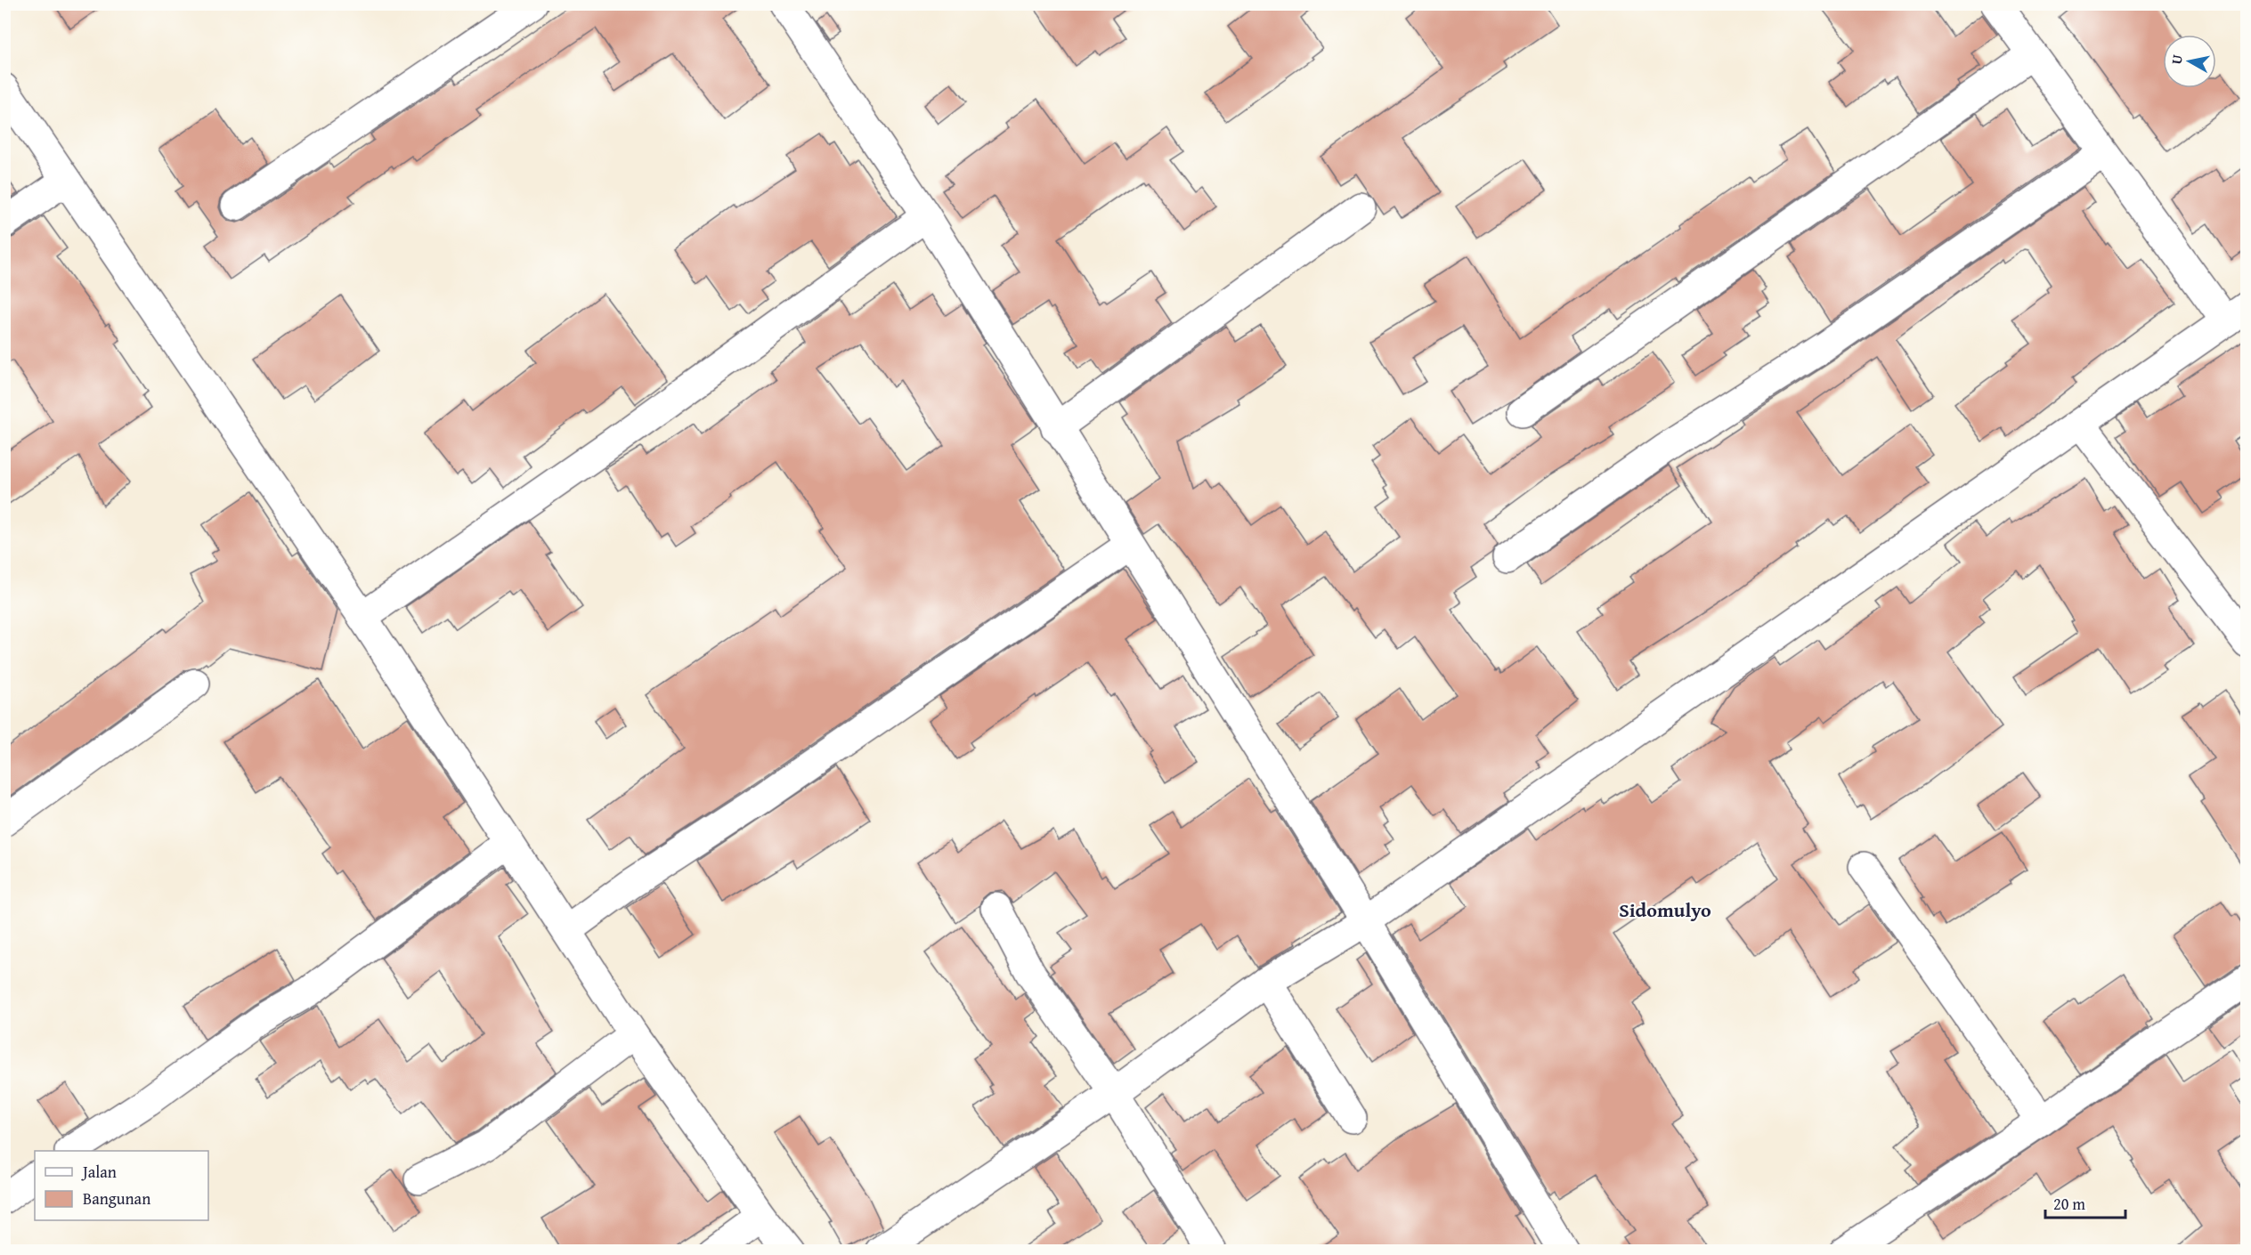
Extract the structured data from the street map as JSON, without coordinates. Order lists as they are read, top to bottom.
{
  "districts": ["Sidomulyo"],
  "legend": ["Jalan", "Bangunan"],
  "scale_bar": "20 m",
  "north": "left"
}
